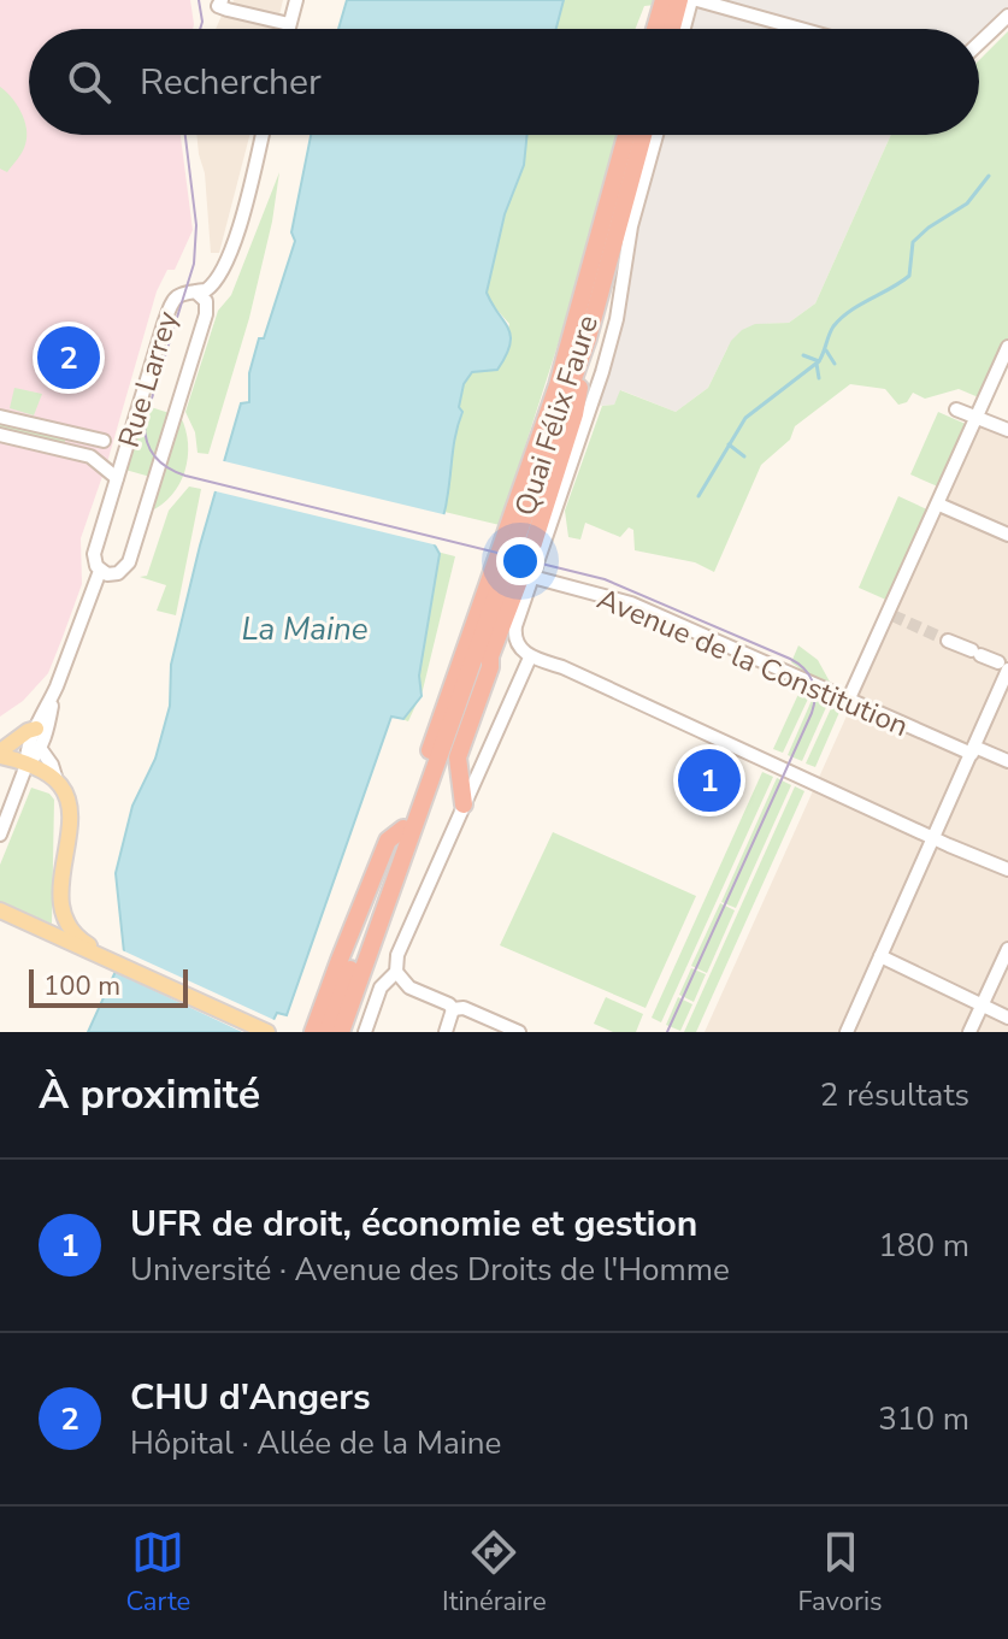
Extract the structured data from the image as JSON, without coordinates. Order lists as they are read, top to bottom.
{
  "streets": {
    "highway": ["Quai Félix Faure"],
    "street": ["Rue Larrey", "Avenue de la Constitution"]
  },
  "crossings": [
    ["Quai Félix Faure", "Avenue de la Constitution"]
  ],
  "water": ["La Maine"],
  "scale_bar": "100 m",
  "page": {
    "search": "Rechercher",
    "pins": ["2", "1"],
    "scale": "100 m",
    "heading": ["À proximité", "2 résultats"],
    "list": [
      {
        "mark": "1",
        "name": "UFR de droit, économie et gestion",
        "note": "Université · Avenue des Droits de l'Homme",
        "value": "180 m"
      },
      {
        "mark": "2",
        "name": "CHU d'Angers",
        "note": "Hôpital · Allée de la Maine",
        "value": "310 m"
      }
    ],
    "nav": ["Carte", "Itinéraire", "Favoris"]
  }
}
